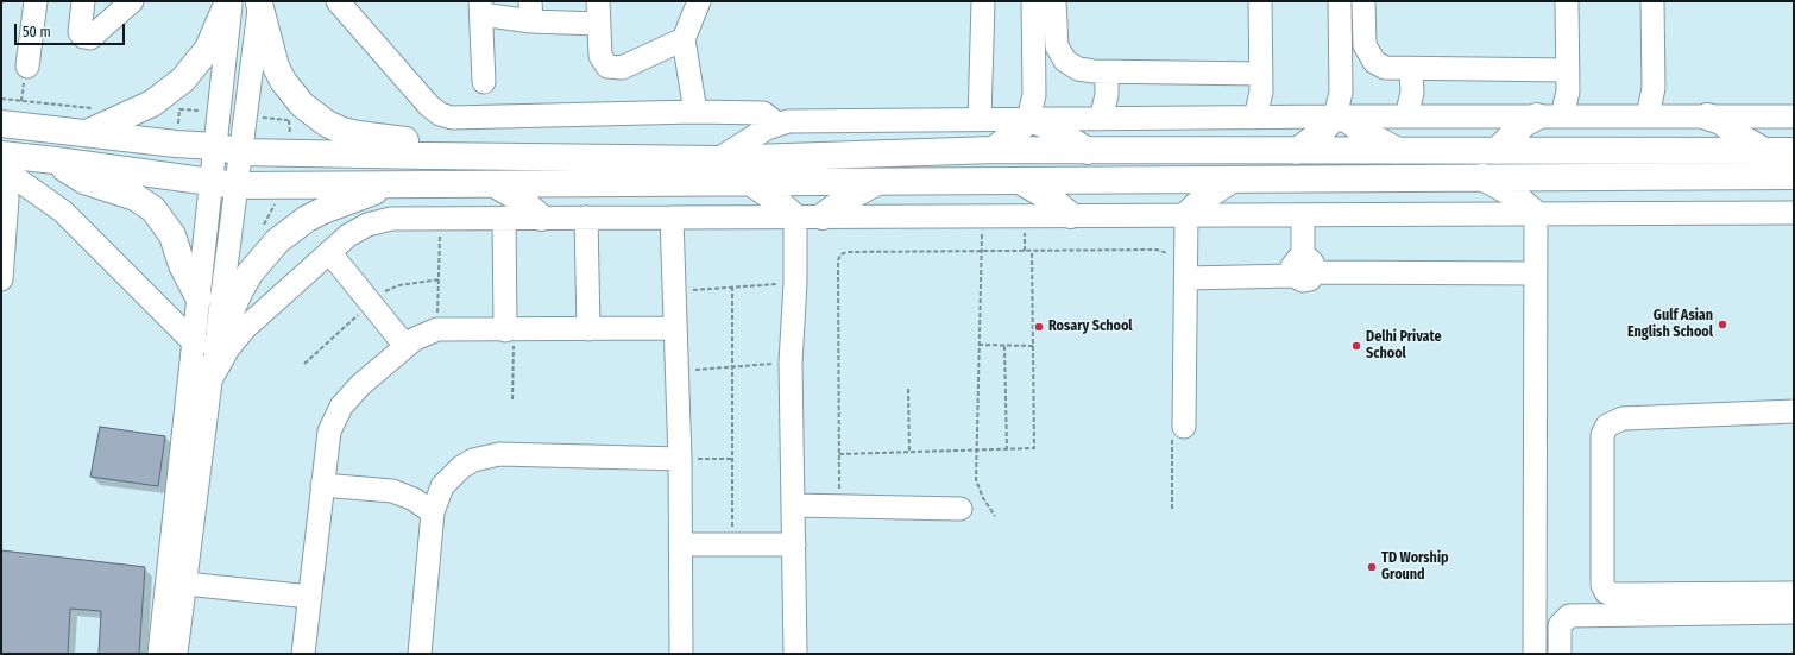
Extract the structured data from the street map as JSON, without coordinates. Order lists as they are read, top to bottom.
{
  "places": [
    "Gulf Asian English School",
    "Rosary School",
    "Delhi Private School",
    "TD Worship Ground"
  ],
  "scale_bar": "50 m"
}
